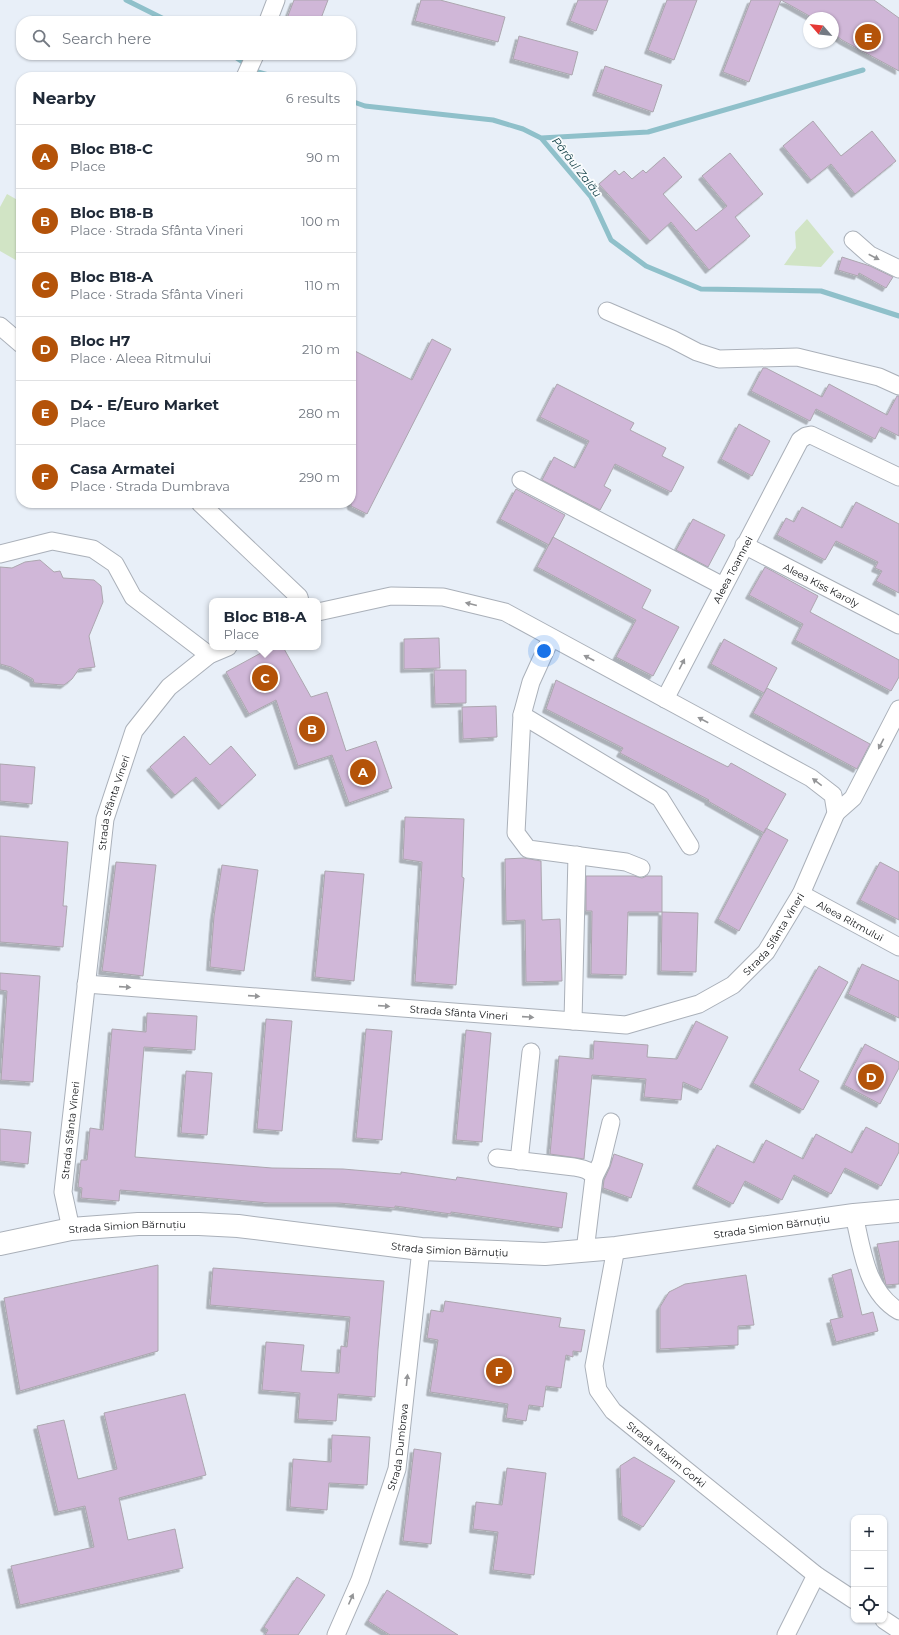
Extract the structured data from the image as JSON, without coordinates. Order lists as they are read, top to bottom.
{
  "streets": {
    "street": [
      "Aleea Toamnei",
      "Aleea Kiss Karoly",
      "Strada Sfânta Vineri",
      "Aleea Ritmului",
      "Strada Simion Bărnuțiu",
      "Strada Dumbrava",
      "Strada Maxim Gorki"
    ]
  },
  "crossings": [
    ["Aleea Toamnei", "Aleea Kiss Karoly"],
    ["Strada Sfânta Vineri", "Aleea Ritmului"],
    ["Strada Sfânta Vineri", "Strada Simion Bărnuțiu"],
    ["Strada Simion Bărnuțiu", "Strada Dumbrava"],
    ["Strada Simion Bărnuțiu", "Strada Maxim Gorki"]
  ],
  "one_way": ["Strada Dumbrava"],
  "water": ["Pârâul Zalău"],
  "north": "top left",
  "page": {
    "search": "Search here",
    "pins": [
      "E",
      "C",
      "B",
      "A",
      "D",
      "F"
    ],
    "heading": ["Nearby", "6 results"],
    "list": [
      {
        "mark": "A",
        "name": "Bloc B18-C",
        "note": "Place",
        "value": "90 m"
      },
      {
        "mark": "B",
        "name": "Bloc B18-B",
        "note": "Place · Strada Sfânta Vineri",
        "value": "100 m"
      },
      {
        "mark": "C",
        "name": "Bloc B18-A",
        "note": "Place · Strada Sfânta Vineri",
        "value": "110 m"
      },
      {
        "mark": "D",
        "name": "Bloc H7",
        "note": "Place · Aleea Ritmului",
        "value": "210 m"
      },
      {
        "mark": "E",
        "name": "D4 - E/Euro Market",
        "note": "Place",
        "value": "280 m"
      },
      {
        "mark": "F",
        "name": "Casa Armatei",
        "note": "Place · Strada Dumbrava",
        "value": "290 m"
      }
    ],
    "popup": ["Bloc B18-A", "Place"],
    "map_buttons": ["+", "−"]
  }
}
